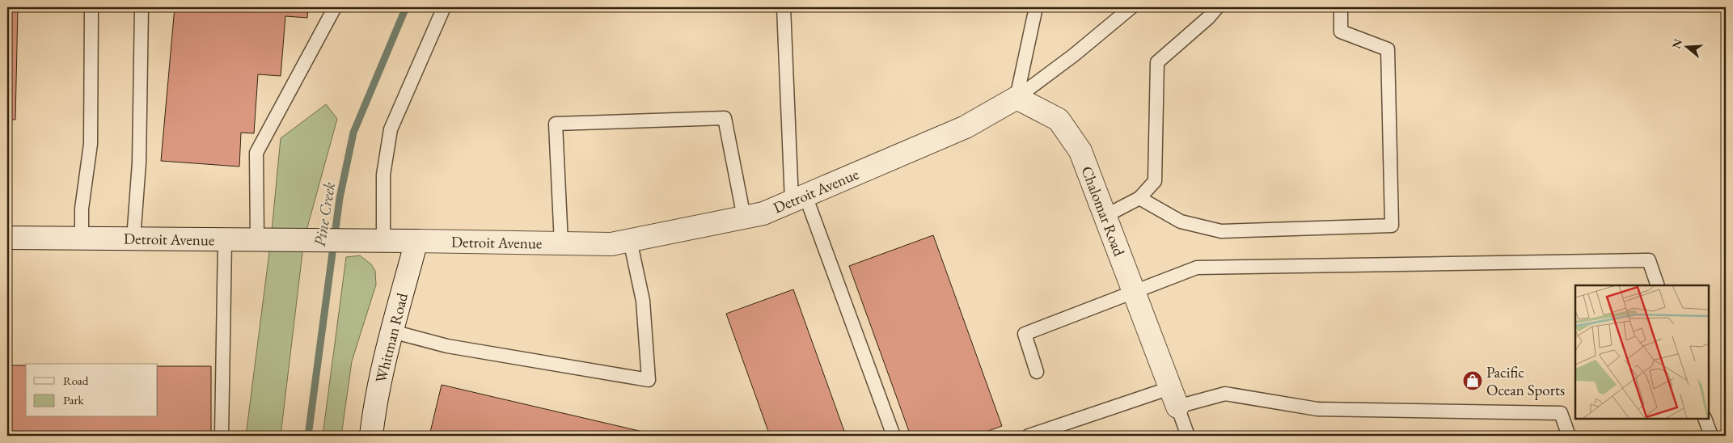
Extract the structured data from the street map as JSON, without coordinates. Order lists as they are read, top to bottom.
{
  "streets": {
    "street": ["Detroit Avenue", "Chalomar Road", "Whitman Road"]
  },
  "crossings": [
    ["Detroit Avenue", "Chalomar Road"],
    ["Detroit Avenue", "Whitman Road"]
  ],
  "water": ["Pine Creek"],
  "places": {
    "shop": ["Pacific Ocean Sports"]
  },
  "legend": ["Road", "Park"],
  "north": "left"
}
